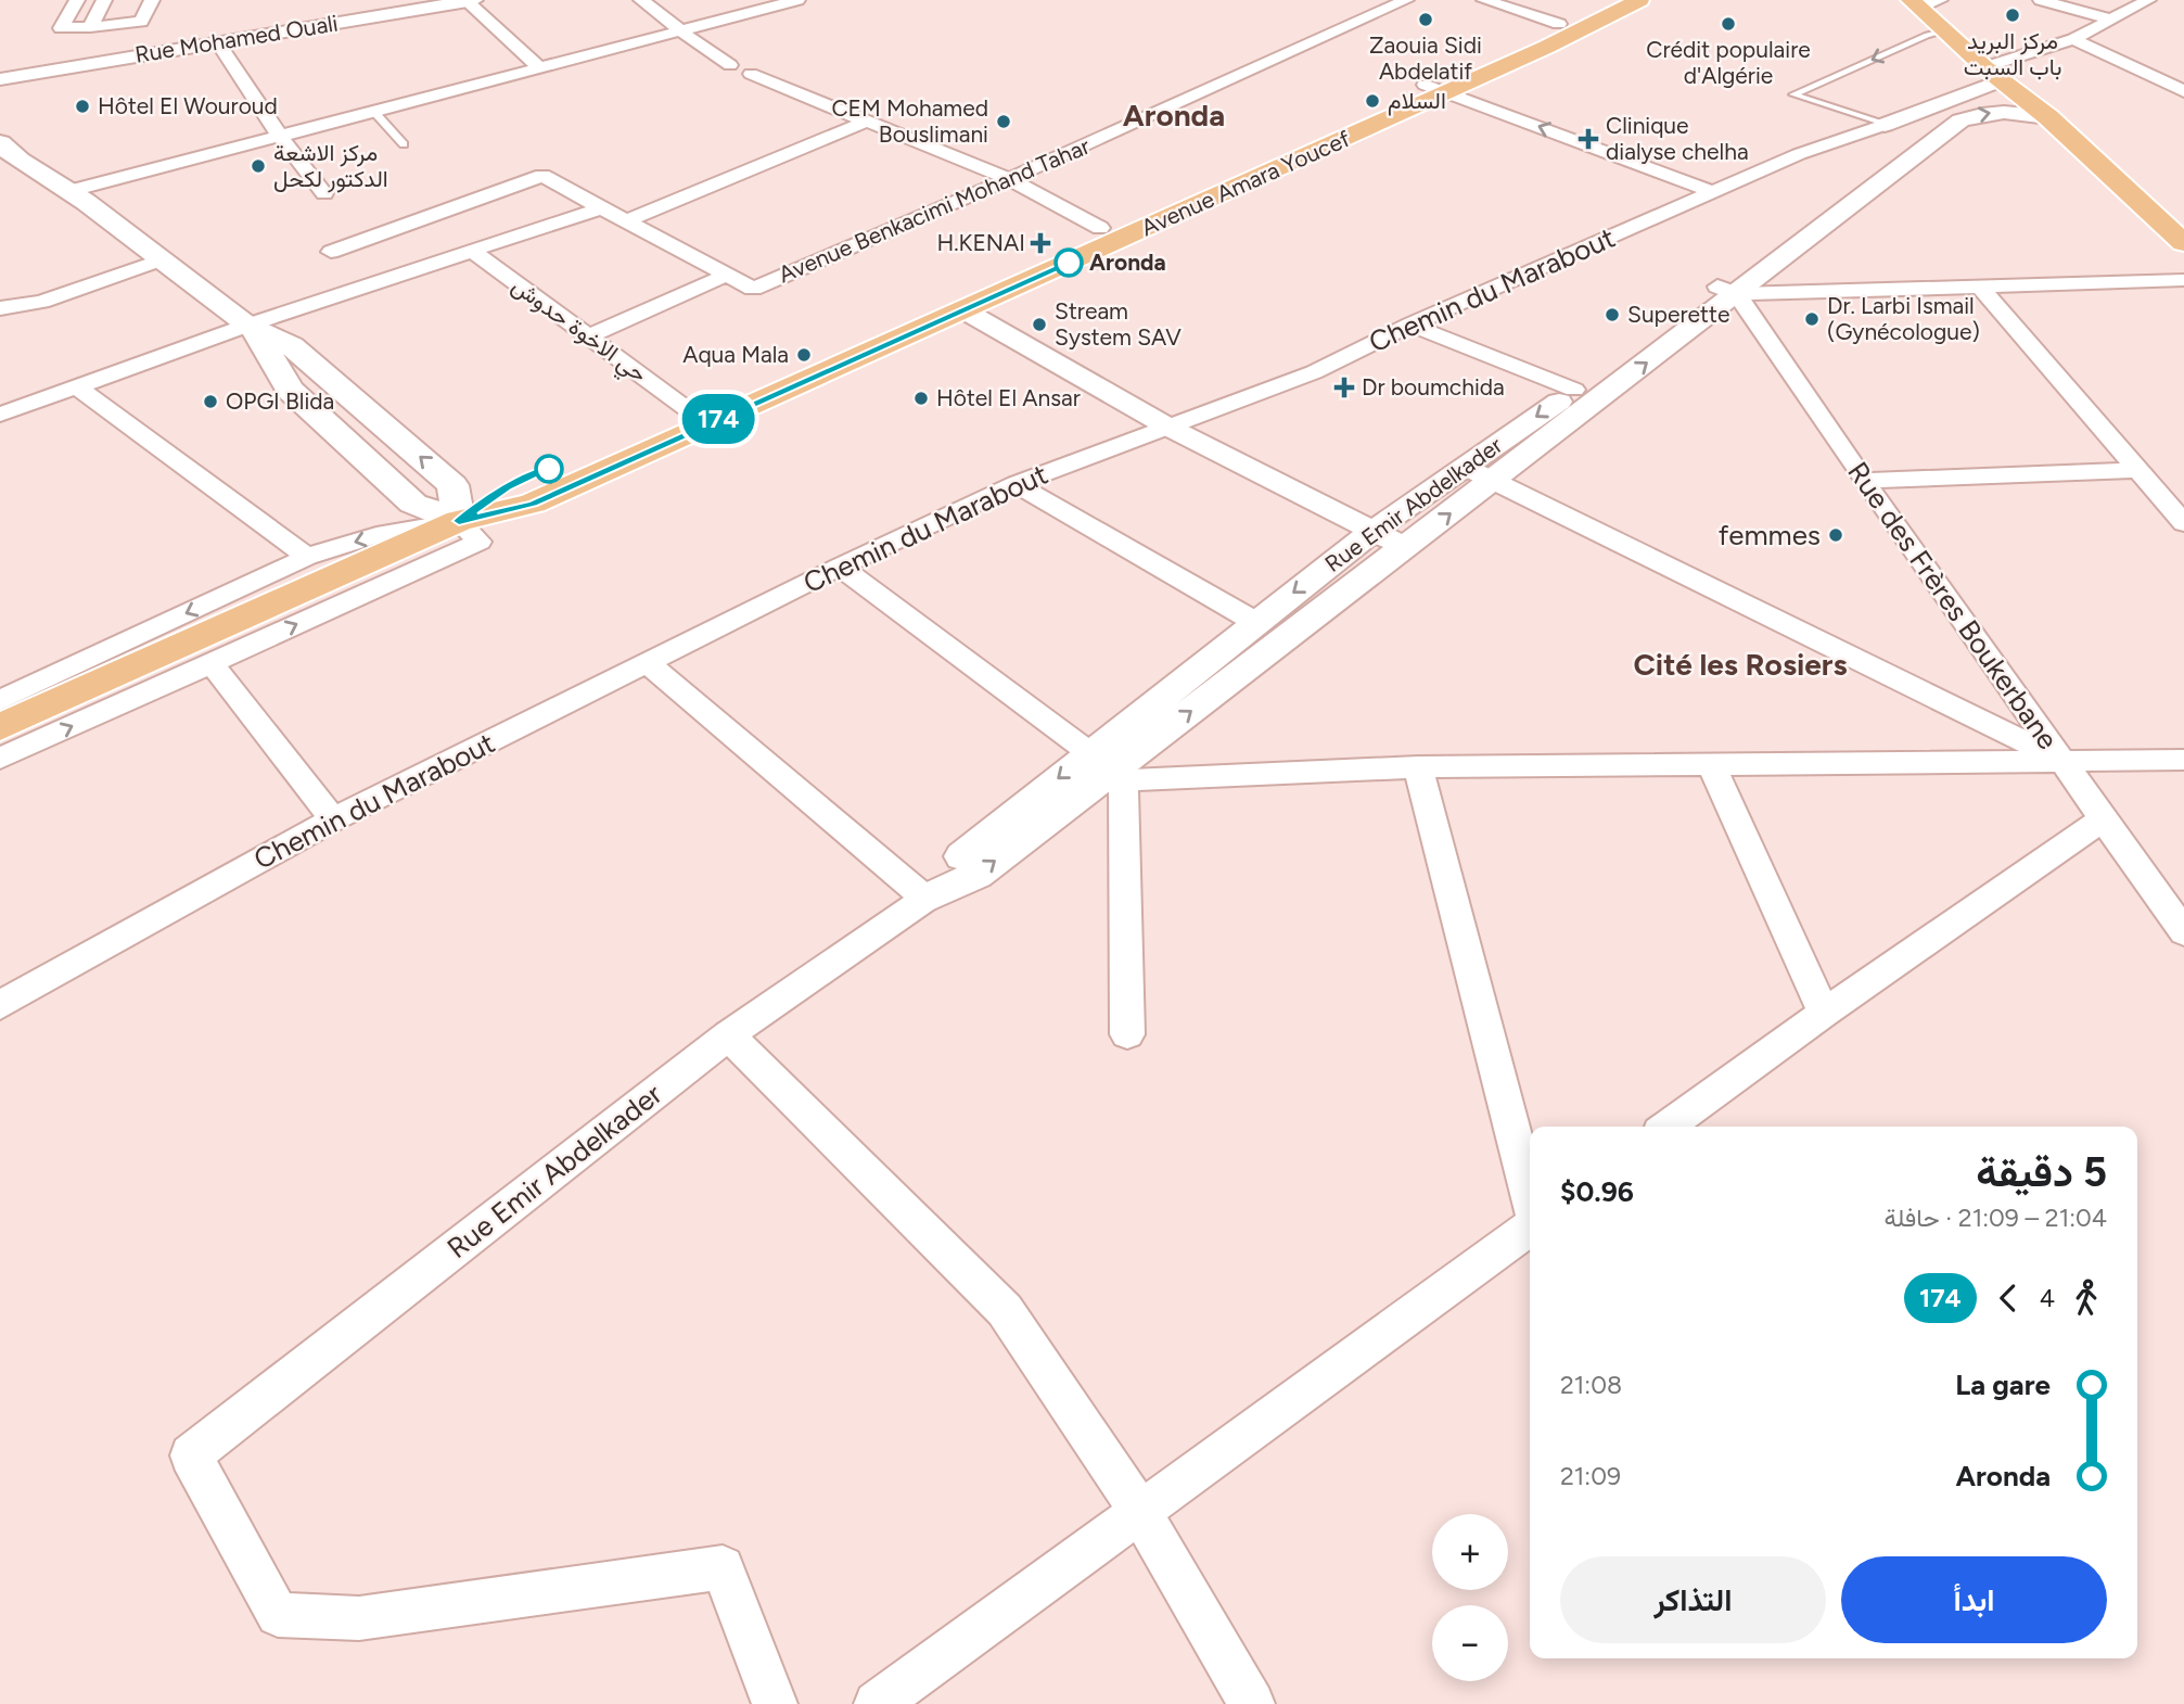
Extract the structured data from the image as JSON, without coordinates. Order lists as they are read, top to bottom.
{
  "streets": {
    "main road": ["Avenue Amara Youcef"],
    "street": [
      "Rue Mohamed Ouali",
      "Avenue Benkacimi Mohand Tahar",
      "Chemin du Marabout",
      "حي الاخوة حدوش",
      "Rue Emir Abdelkader",
      "Rue des Frères Boukerbane"
    ]
  },
  "crossings": [
    ["Avenue Amara Youcef", "حي الاخوة حدوش"],
    ["Rue Emir Abdelkader", "Rue des Frères Boukerbane"]
  ],
  "districts": ["Aronda", "Cité les Rosiers"],
  "places": {
    "other": [
      "مركز البريد باب السبت",
      "Zaouia Sidi Abdelatif",
      "Crédit populaire d'Algérie",
      "السلام",
      "Hôtel El Wouroud",
      "CEM Mohamed Bouslimani",
      "مركز الاشعة الدكتور لكحل",
      "Aronda",
      "Superette",
      "Dr. Larbi Ismail (Gynécologue)",
      "Stream System SAV",
      "Aqua Mala",
      "Hôtel El Ansar",
      "OPGI Blida",
      "femmes"
    ],
    "health": ["Clinique dialyse chelha", "H.KENAI", "Dr boumchida"]
  },
  "lines": ["bus line 174"],
  "page": {
    "on_map": "174",
    "heading": ["5 دقيقة", "21:04 – 21:09 · حافلة", "$0.96"],
    "legs": ["4", "174"],
    "list": [
      {
        "name": "La gare",
        "value": "21:08"
      },
      {
        "name": "Aronda",
        "value": "21:09"
      }
    ],
    "map_buttons": ["+", "−"],
    "buttons": ["ابدأ", "التذاكر"]
  }
}
